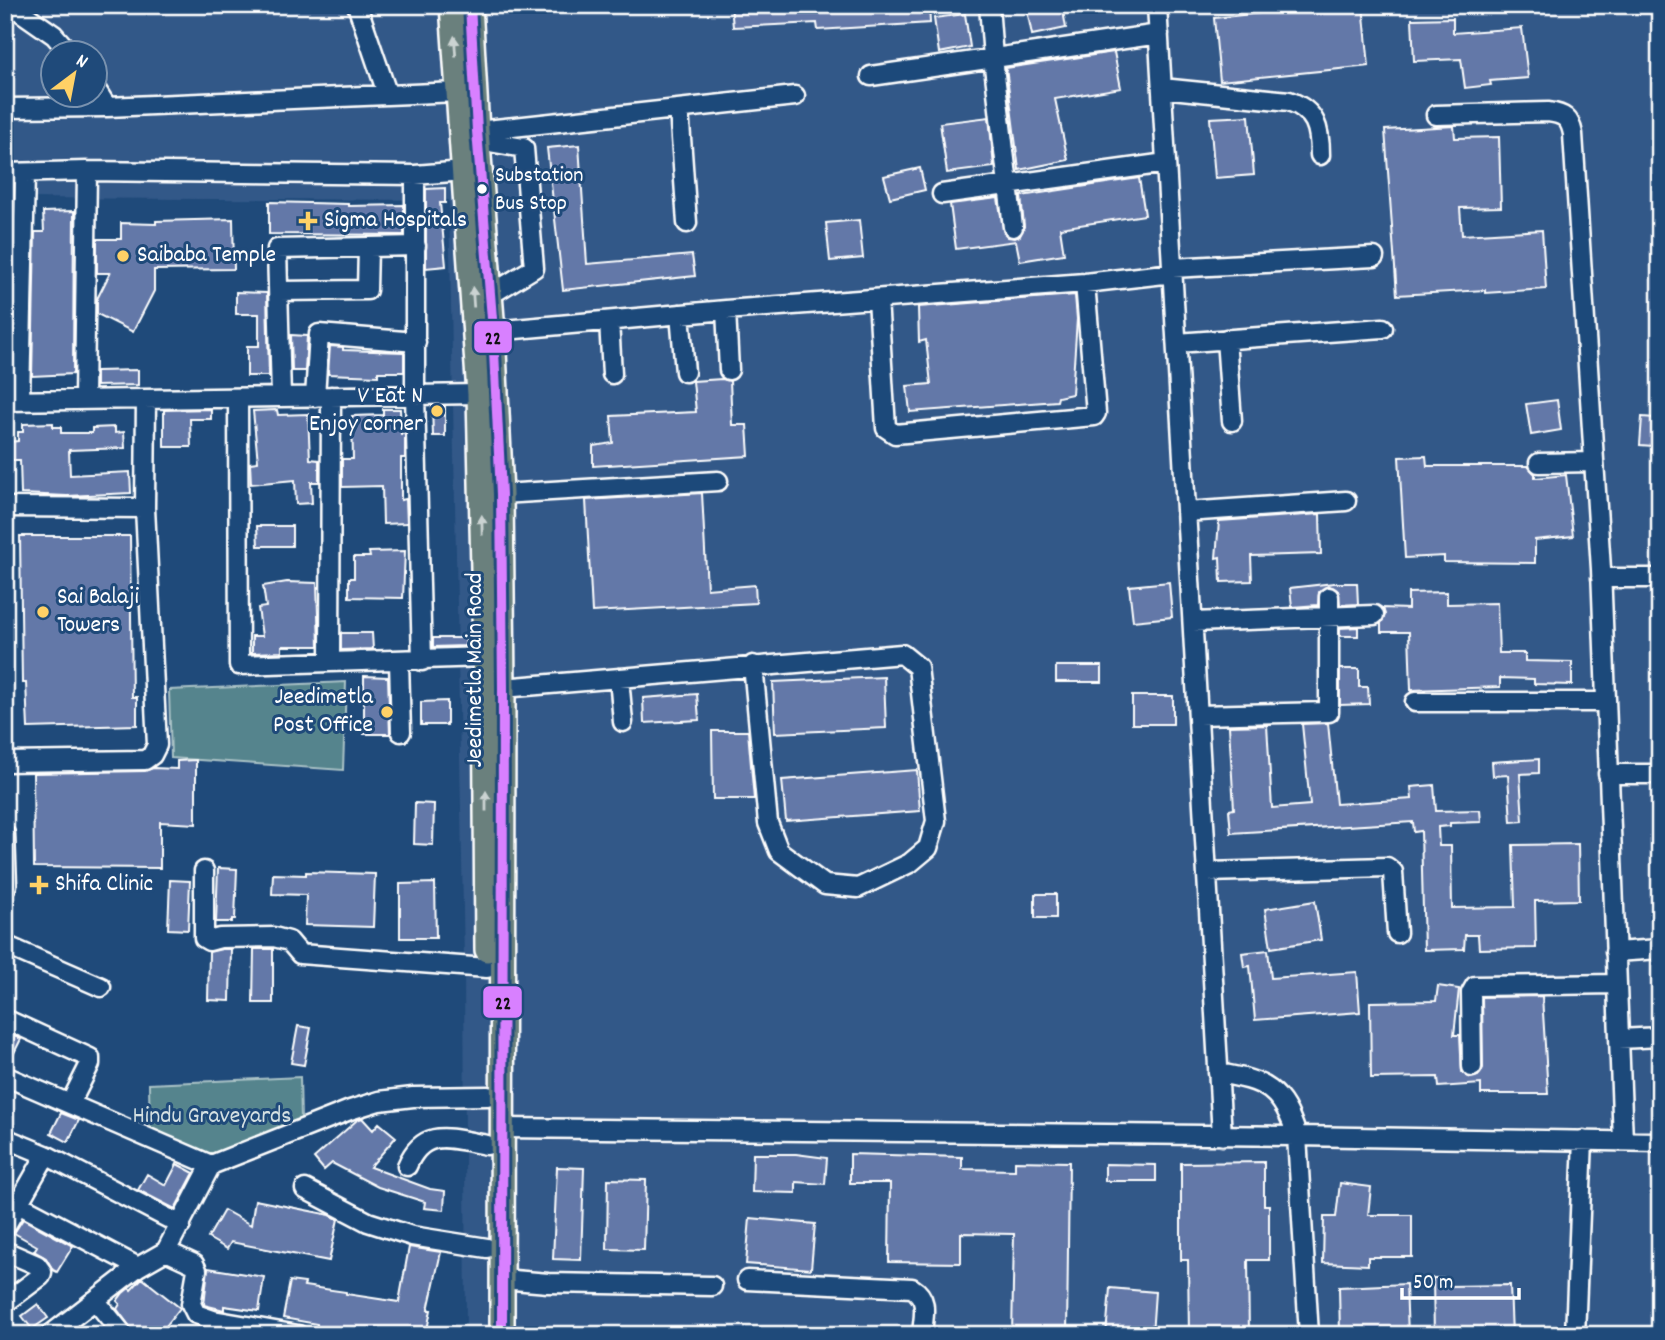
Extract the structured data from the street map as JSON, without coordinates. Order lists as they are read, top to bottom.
{
  "streets": {
    "main road": ["Jeedimetla Main Road"]
  },
  "parks": ["Hindu Graveyards"],
  "places": {
    "other": [
      "Substation Bus Stop",
      "Saibaba Temple",
      "V Eat N Enjoy corner",
      "Sai Balaji Towers",
      "Jeedimetla Post Office"
    ],
    "health": ["Sigma Hospitals", "Shifa Clinic"]
  },
  "lines": ["transit line 22"],
  "scale_bar": "50 m",
  "north": "top right"
}
